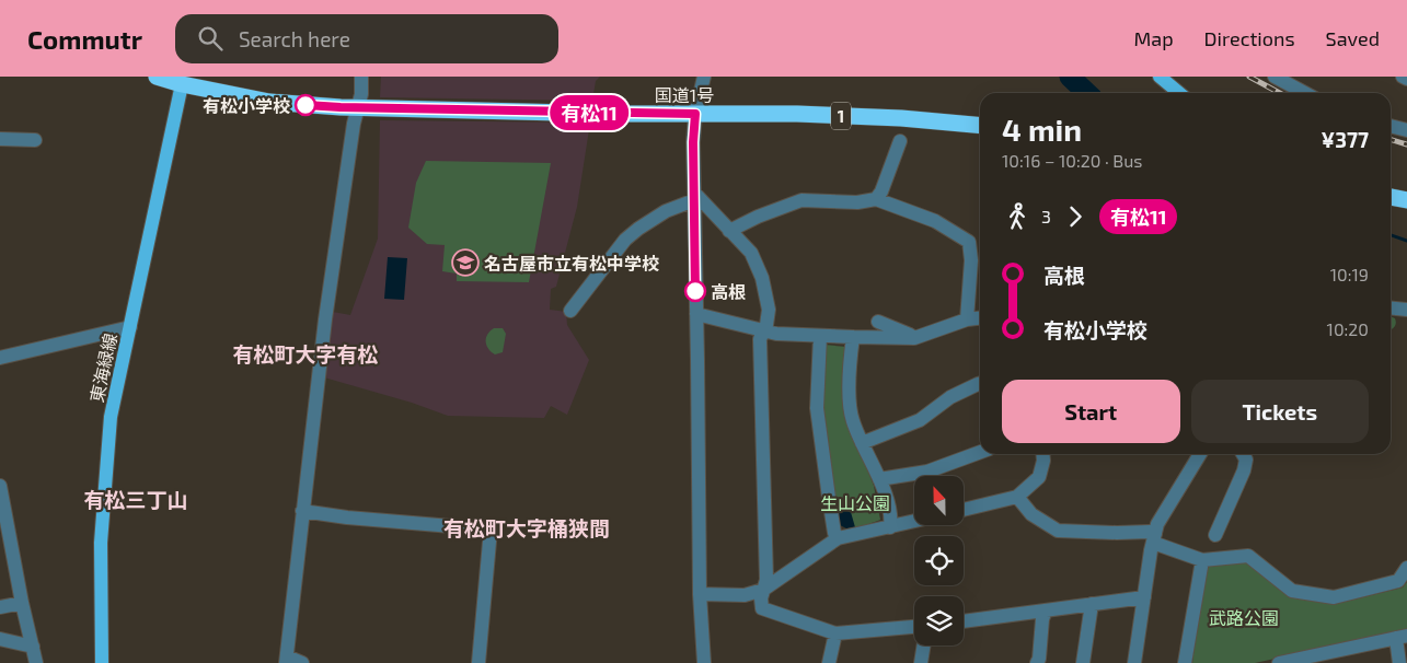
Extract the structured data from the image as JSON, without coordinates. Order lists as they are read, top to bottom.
{
  "streets": {
    "highway": ["国道1号", "1"],
    "main road": ["東海緑線"]
  },
  "crossings": [
    ["国道1号", "東海緑線"]
  ],
  "districts": ["有松町大字有松", "有松三丁山", "有松町大字桶狭間"],
  "parks": ["生山公園", "武路公園"],
  "places": {
    "other": ["有松小学校", "高根"],
    "school or university": ["名古屋市立有松中学校"]
  },
  "lines": ["bus line 有松11"],
  "north": "top",
  "page": {
    "header": "Commutr",
    "search": "Search here",
    "nav": ["Map", "Directions", "Saved"],
    "on_map": "有松11",
    "heading": ["4 min", "10:16 – 10:20 · Bus", "¥377"],
    "legs": ["3", "有松11"],
    "list": [
      {
        "name": "高根",
        "value": "10:19"
      },
      {
        "name": "有松小学校",
        "value": "10:20"
      }
    ],
    "buttons": ["Start", "Tickets"]
  }
}
